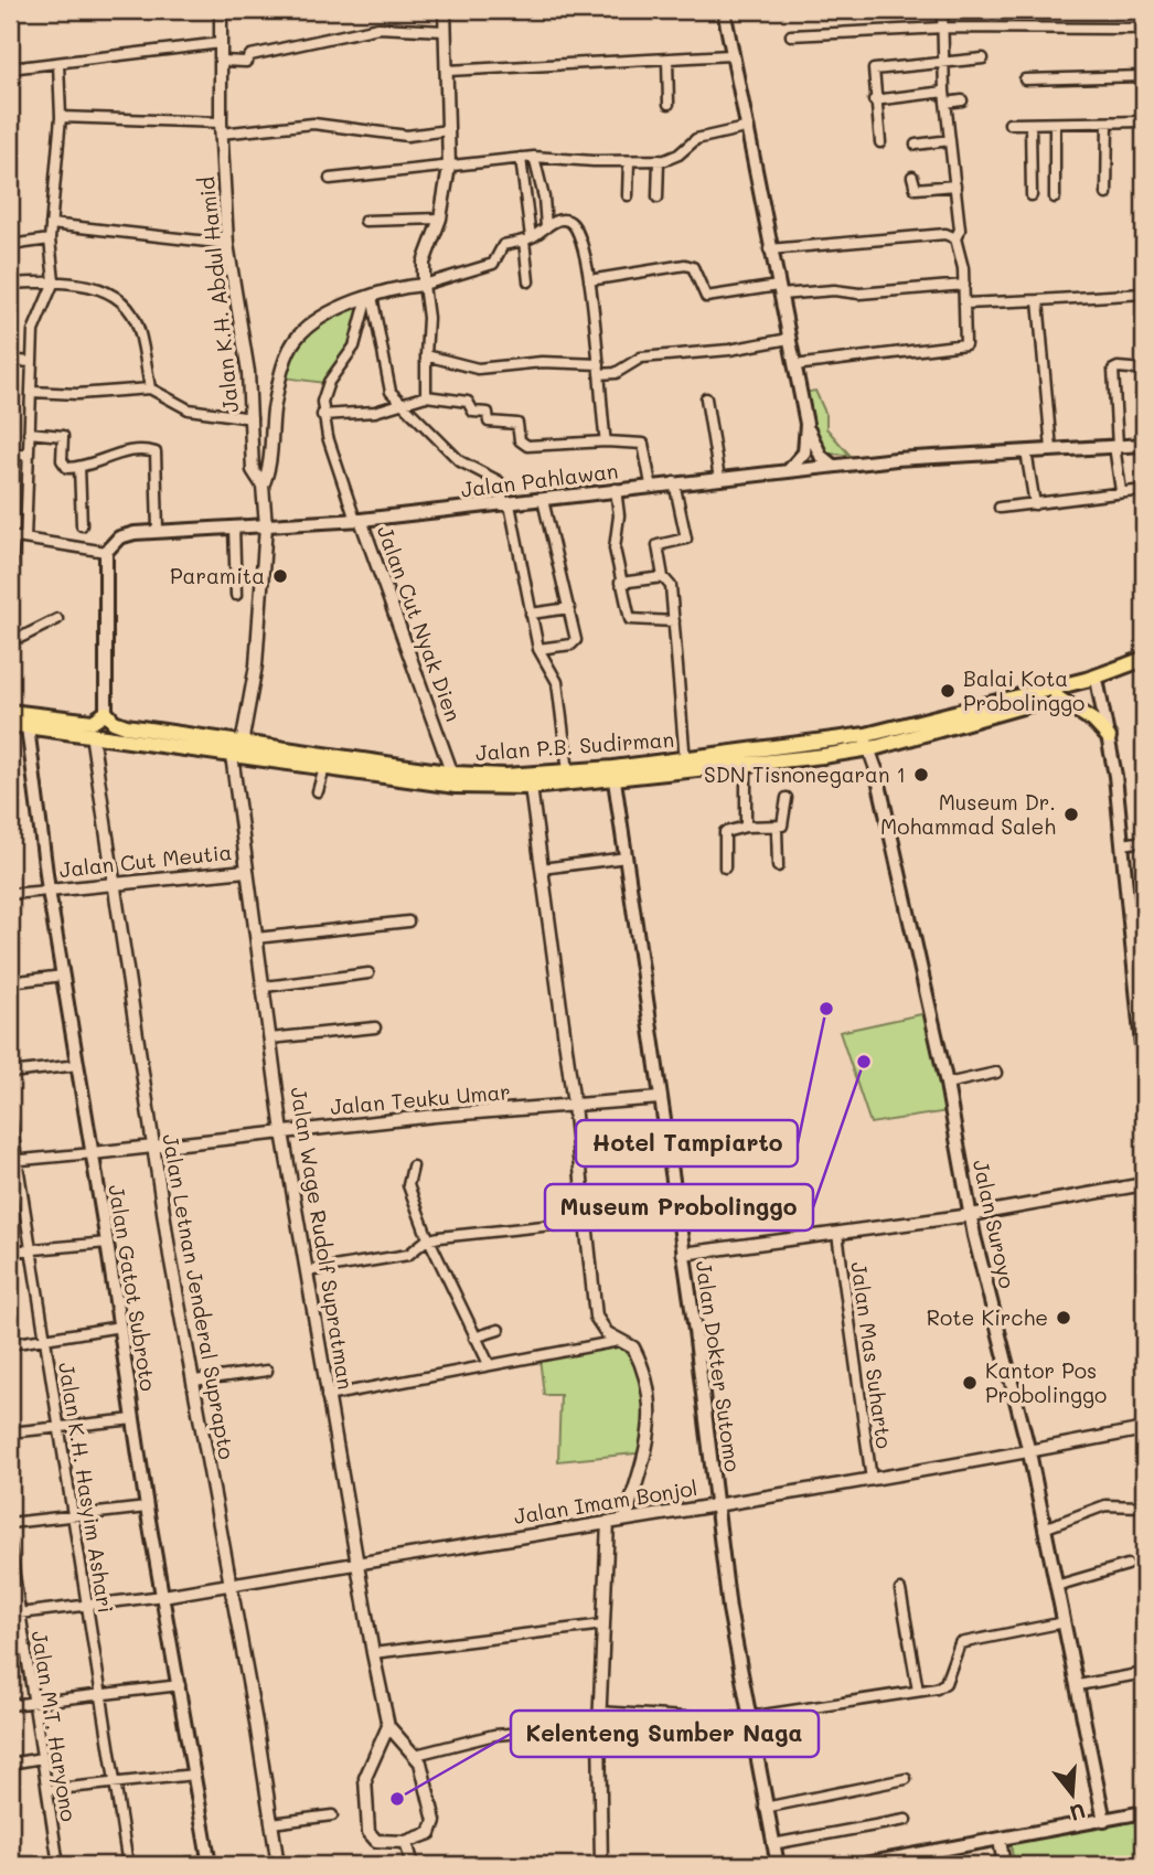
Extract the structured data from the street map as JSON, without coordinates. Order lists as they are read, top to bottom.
{
  "streets": {
    "main road": [
      "Jalan Pahlawan",
      "Jalan P.B. Sudirman",
      "Jalan Suroyo",
      "Jalan Gatot Subroto",
      "Jalan Dokter Sutomo"
    ],
    "street": [
      "Jalan K.H. Abdul Hamid",
      "Jalan Cut Nyak Dien",
      "Jalan Cut Meutia",
      "Jalan Teuku Umar",
      "Jalan Wage Rudolf Supratman",
      "Jalan Letnan Jenderal Suprapto",
      "Jalan Mas Suharto",
      "Jalan K.H. Hasyim Ashari",
      "Jalan Imam Bonjol",
      "Jalan M.T. Haryono"
    ]
  },
  "crossings": [
    ["Jalan K.H. Abdul Hamid", "Jalan Pahlawan"],
    ["Jalan K.H. Abdul Hamid", "Jalan P.B. Sudirman"],
    ["Jalan K.H. Abdul Hamid", "Jalan Wage Rudolf Supratman"],
    ["Jalan Pahlawan", "Jalan Cut Nyak Dien"],
    ["Jalan Cut Nyak Dien", "Jalan P.B. Sudirman"],
    ["Jalan P.B. Sudirman", "Jalan Suroyo"],
    ["Jalan P.B. Sudirman", "Jalan Wage Rudolf Supratman"],
    ["Jalan P.B. Sudirman", "Jalan Gatot Subroto"],
    ["Jalan P.B. Sudirman", "Jalan Letnan Jenderal Suprapto"],
    ["Jalan P.B. Sudirman", "Jalan Dokter Sutomo"],
    ["Jalan Cut Meutia", "Jalan Wage Rudolf Supratman"],
    ["Jalan Cut Meutia", "Jalan Gatot Subroto"],
    ["Jalan Cut Meutia", "Jalan Letnan Jenderal Suprapto"],
    ["Jalan Teuku Umar", "Jalan Wage Rudolf Supratman"],
    ["Jalan Teuku Umar", "Jalan Gatot Subroto"],
    ["Jalan Teuku Umar", "Jalan Letnan Jenderal Suprapto"],
    ["Jalan Teuku Umar", "Jalan Dokter Sutomo"],
    ["Jalan Suroyo", "Jalan Imam Bonjol"],
    ["Jalan Wage Rudolf Supratman", "Jalan Imam Bonjol"],
    ["Jalan Gatot Subroto", "Jalan Imam Bonjol"],
    ["Jalan Letnan Jenderal Suprapto", "Jalan Imam Bonjol"],
    ["Jalan Mas Suharto", "Jalan Imam Bonjol"],
    ["Jalan Dokter Sutomo", "Jalan Imam Bonjol"]
  ],
  "places": [
    "Paramita",
    "Balai Kota Probolinggo",
    "SDN Tisnonegaran 1",
    "Museum Dr. Mohammad Saleh",
    "Hotel Tampiarto",
    "Museum Probolinggo",
    "Rote Kirche",
    "Kantor Pos Probolinggo",
    "Kelenteng Sumber Naga"
  ],
  "north": "bottom"
}
